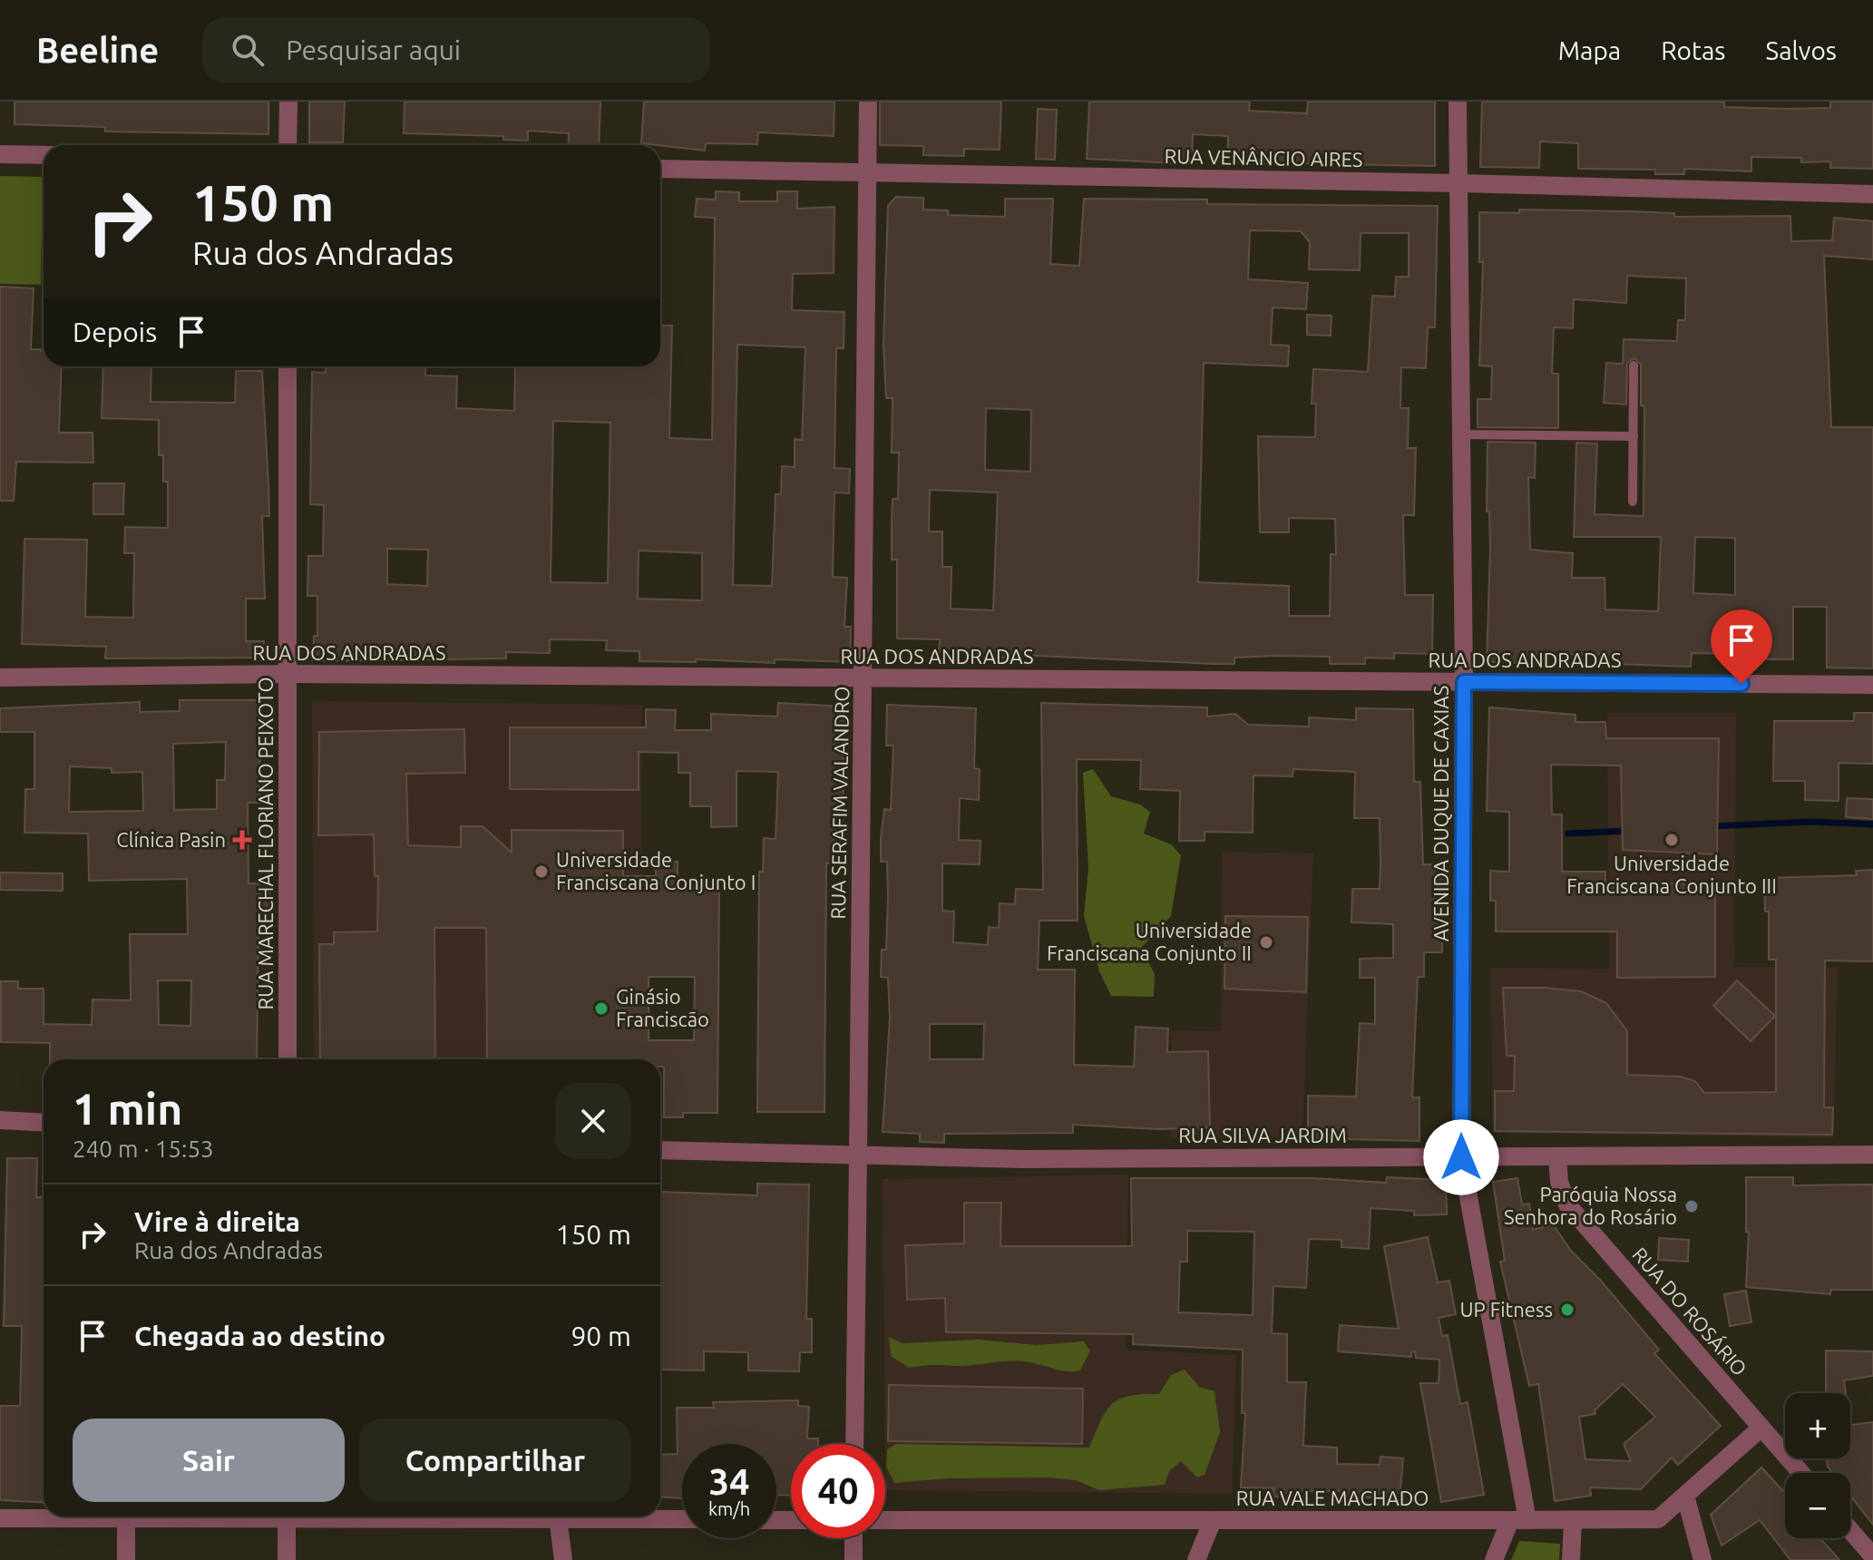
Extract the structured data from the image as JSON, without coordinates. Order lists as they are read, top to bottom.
{
  "streets": {
    "street": [
      "RUA VENÂNCIO AIRES",
      "RUA DOS ANDRADAS",
      "RUA SERAFIM VALANDRO",
      "AVENIDA DUQUE DE CAXIAS",
      "RUA MARECHAL FLORIANO PEIXOTO",
      "RUA SILVA JARDIM",
      "RUA DO ROSÁRIO",
      "RUA VALE MACHADO"
    ]
  },
  "crossings": [
    ["RUA VENÂNCIO AIRES", "RUA SERAFIM VALANDRO"],
    ["RUA VENÂNCIO AIRES", "AVENIDA DUQUE DE CAXIAS"],
    ["RUA DOS ANDRADAS", "RUA SERAFIM VALANDRO"],
    ["RUA DOS ANDRADAS", "AVENIDA DUQUE DE CAXIAS"],
    ["RUA DOS ANDRADAS", "RUA MARECHAL FLORIANO PEIXOTO"],
    ["RUA SERAFIM VALANDRO", "RUA SILVA JARDIM"],
    ["AVENIDA DUQUE DE CAXIAS", "RUA SILVA JARDIM"],
    ["AVENIDA DUQUE DE CAXIAS", "RUA VALE MACHADO"],
    ["RUA SILVA JARDIM", "RUA DO ROSÁRIO"],
    ["RUA DO ROSÁRIO", "RUA VALE MACHADO"]
  ],
  "places": {
    "health": ["Clínica Pasin"],
    "other": [
      "Universidade Franciscana Conjunto III",
      "Universidade Franciscana Conjunto I",
      "Universidade Franciscana Conjunto II",
      "Ginásio Franciscão",
      "Paróquia Nossa Senhora do Rosário",
      "UP Fitness"
    ]
  },
  "page": {
    "header": "Beeline",
    "search": "Pesquisar aqui",
    "nav": ["Mapa", "Rotas", "Salvos"],
    "turn": ["150 m", "Rua dos Andradas"],
    "then": "Depois",
    "heading": ["1 min", "240 m · 15:53"],
    "list": [
      {
        "name": "Vire à direita",
        "note": "Rua dos Andradas",
        "value": "150 m"
      },
      {
        "name": "Chegada ao destino",
        "value": "90 m"
      }
    ],
    "map_buttons": ["+", "−"],
    "buttons": ["Sair", "Compartilhar"],
    "speed": "34 km/h",
    "limit": "40"
  }
}
